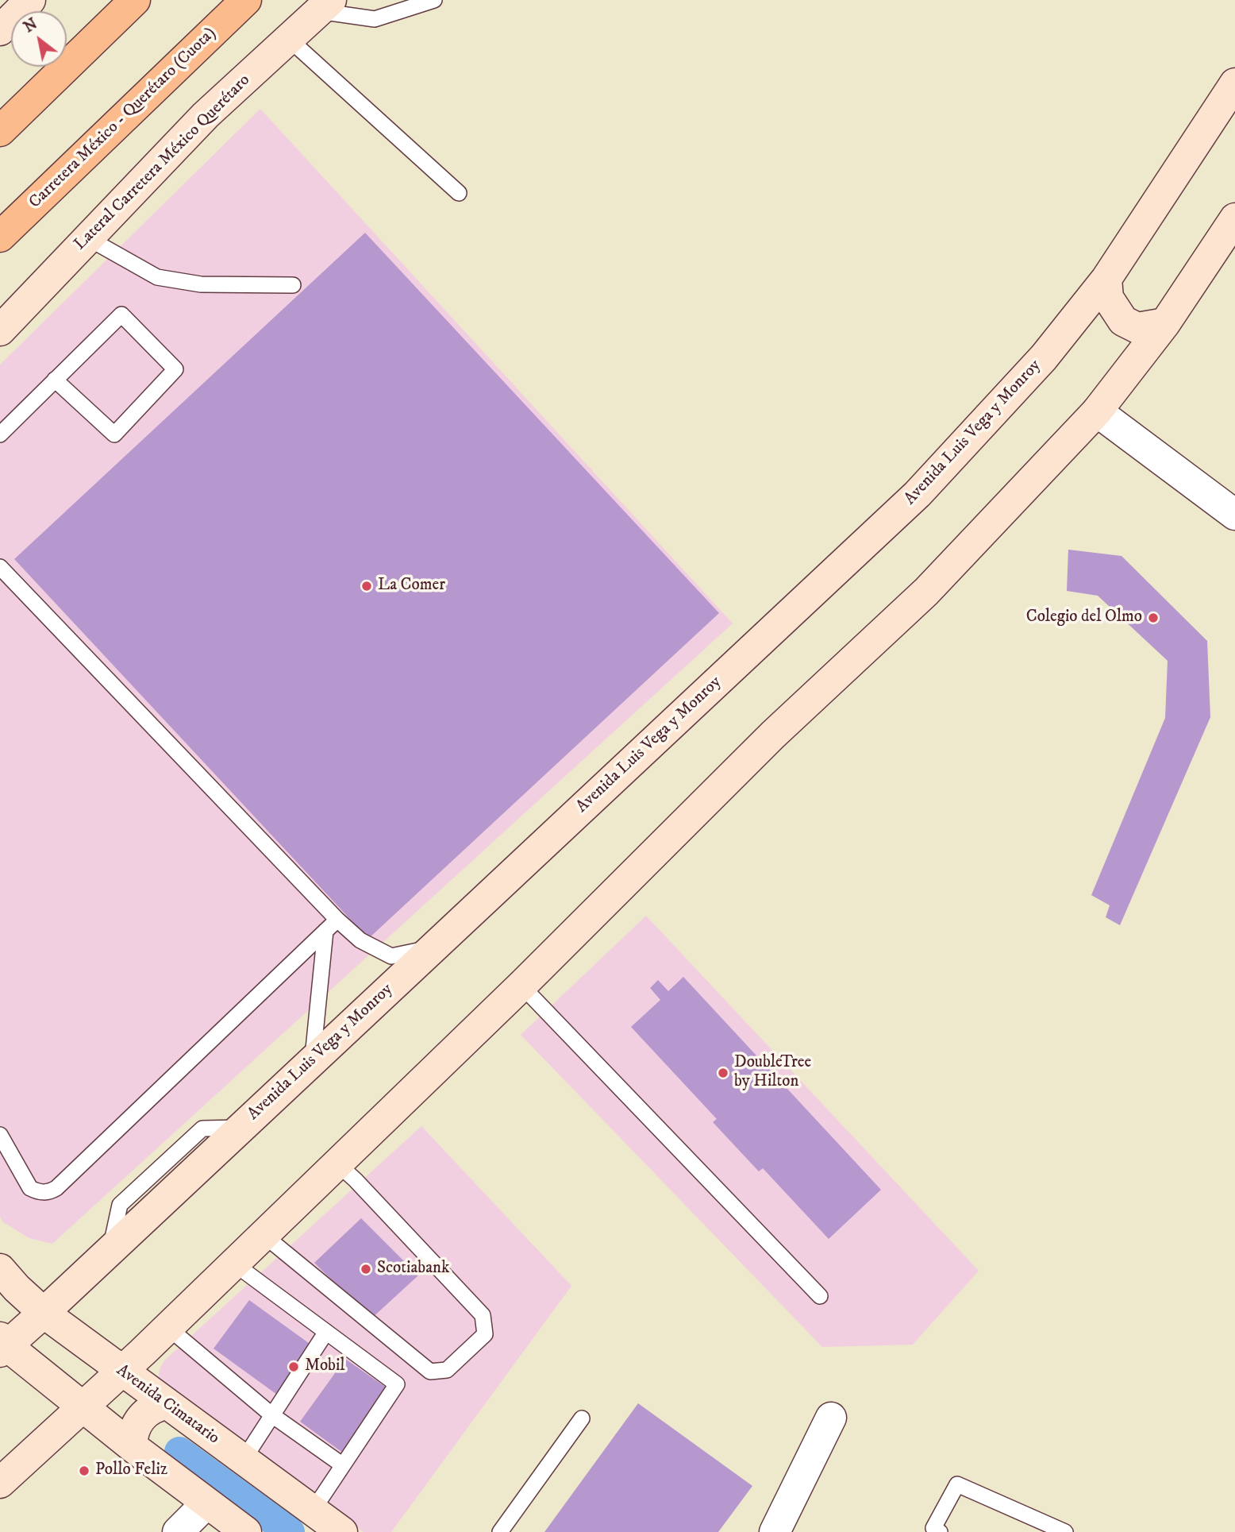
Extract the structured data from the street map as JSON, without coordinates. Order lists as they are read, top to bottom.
{
  "streets": {
    "highway": ["Carretera México - Querétaro (Cuota)"],
    "main road": ["Lateral Carretera México Querétaro", "Avenida Luis Vega y Monroy", "Avenida Cimatario"]
  },
  "crossings": [
    ["Avenida Luis Vega y Monroy", "Avenida Cimatario"]
  ],
  "places": [
    "La Comer",
    "Colegio del Olmo",
    "DoubleTree by Hilton",
    "Scotiabank",
    "Mobil",
    "Pollo Feliz"
  ],
  "north": "top left"
}
